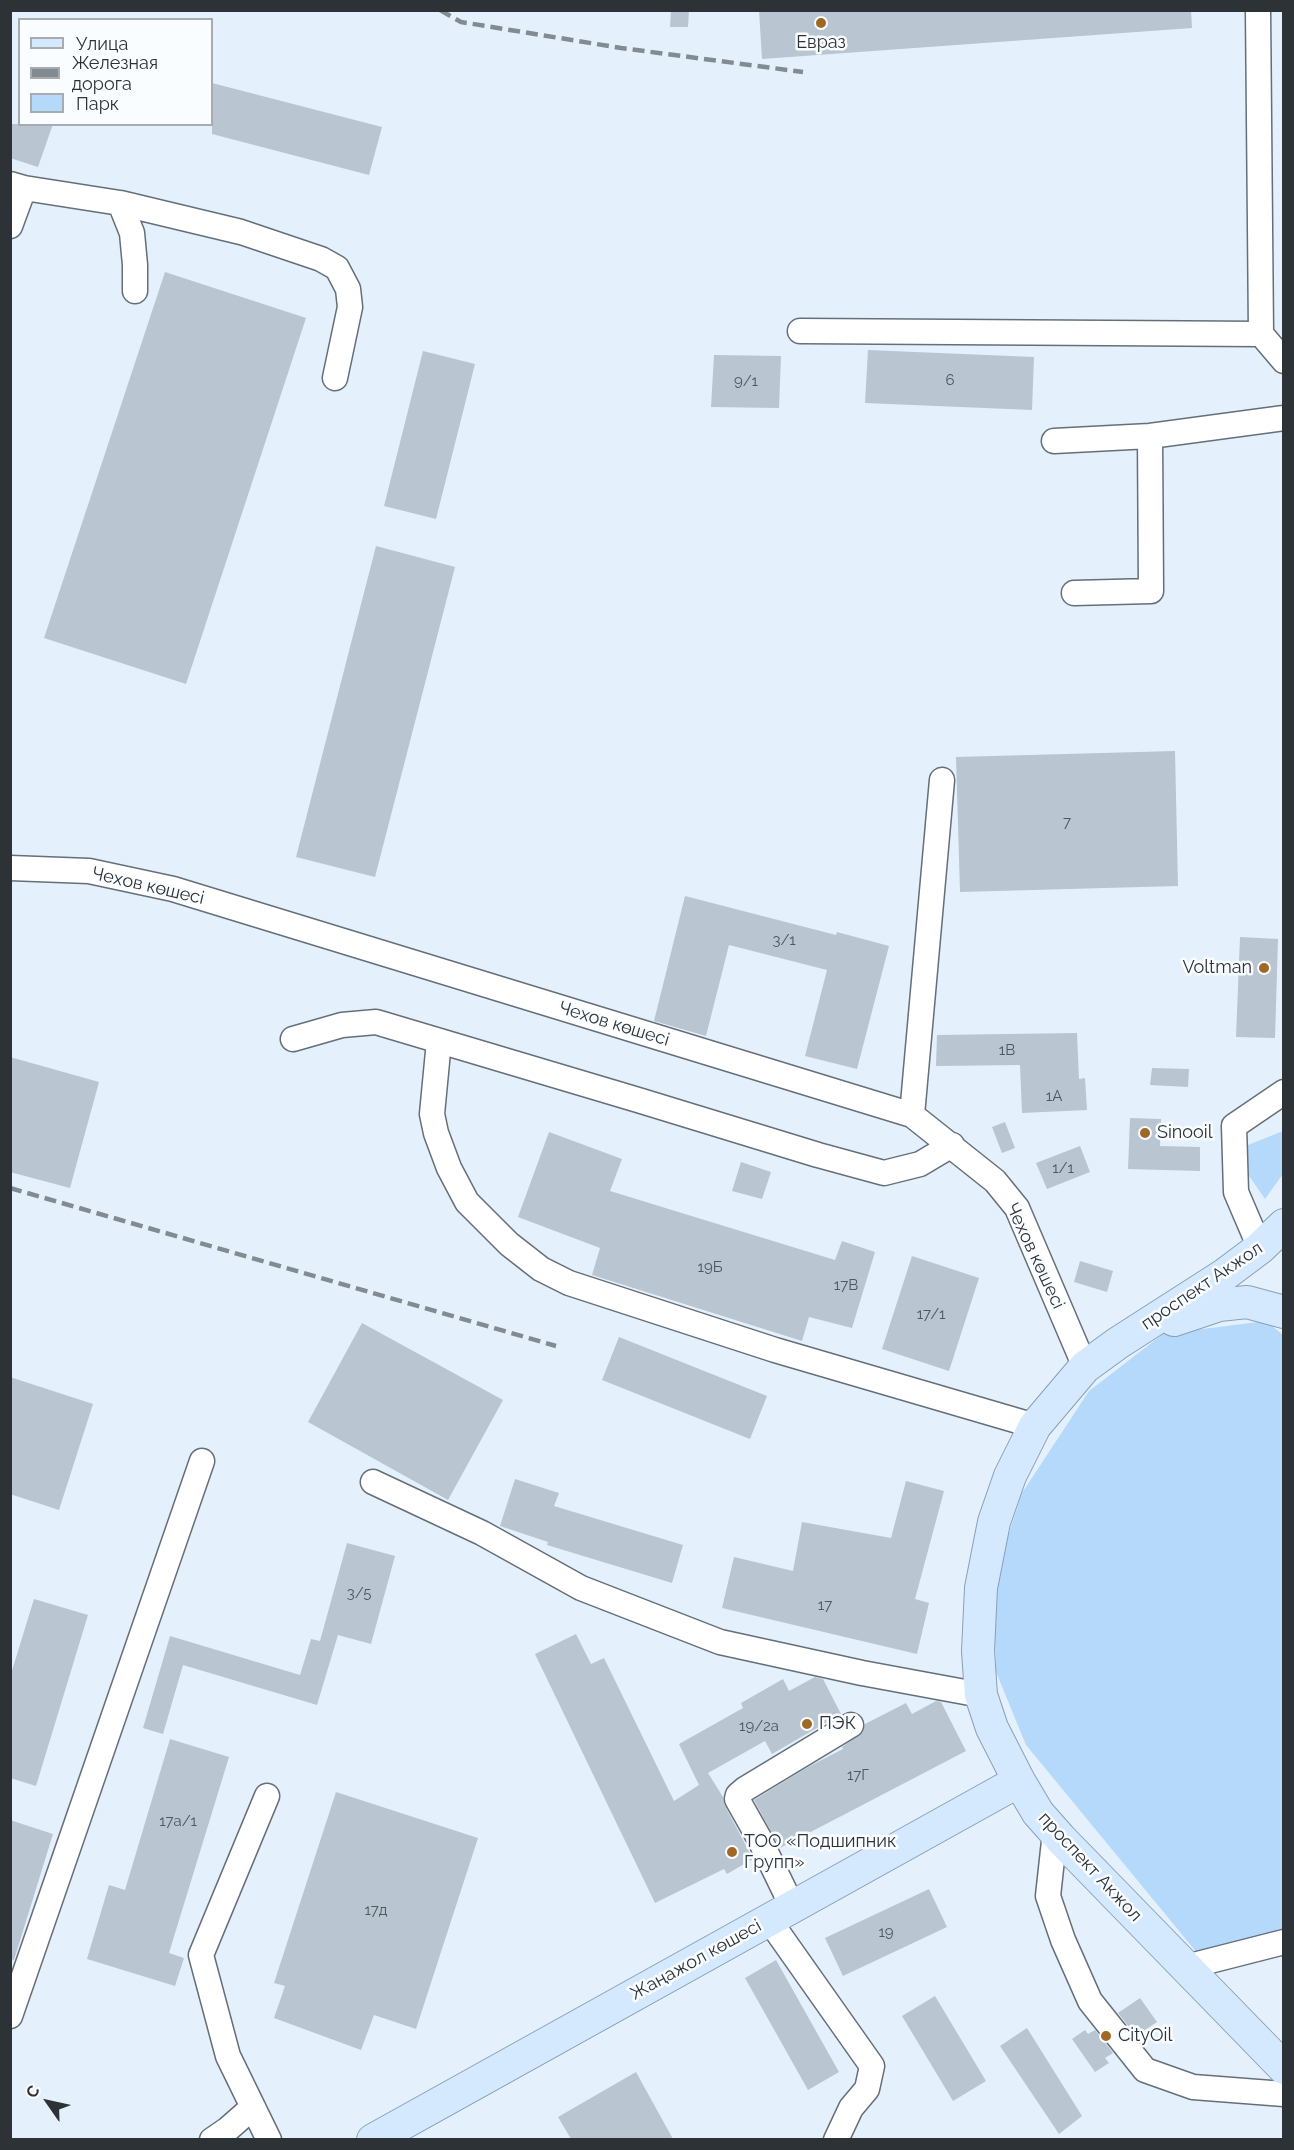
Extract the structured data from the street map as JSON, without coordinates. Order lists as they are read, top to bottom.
{
  "streets": {
    "main road": ["проспект Акжол", "Жаңажол көшесі"],
    "lane": ["Чехов көшесі"]
  },
  "crossings": [
    ["Чехов көшесі", "проспект Акжол"],
    ["проспект Акжол", "Жаңажол көшесі"]
  ],
  "places": [
    "Евраз",
    "Voltman",
    "Sinooil",
    "ПЭК",
    "ТОО «Подшипник Групп»",
    "CityOil"
  ],
  "house_numbers": [
    "6",
    "9/1",
    "7",
    "3/1",
    "1В",
    "1А",
    "1/1",
    "19Б",
    "17В",
    "17/1",
    "3/5",
    "17",
    "19/2а",
    "17Г",
    "17а/1",
    "17д",
    "19"
  ],
  "legend": ["Улица", "Железная дорога", "Парк"],
  "north": "top left"
}
